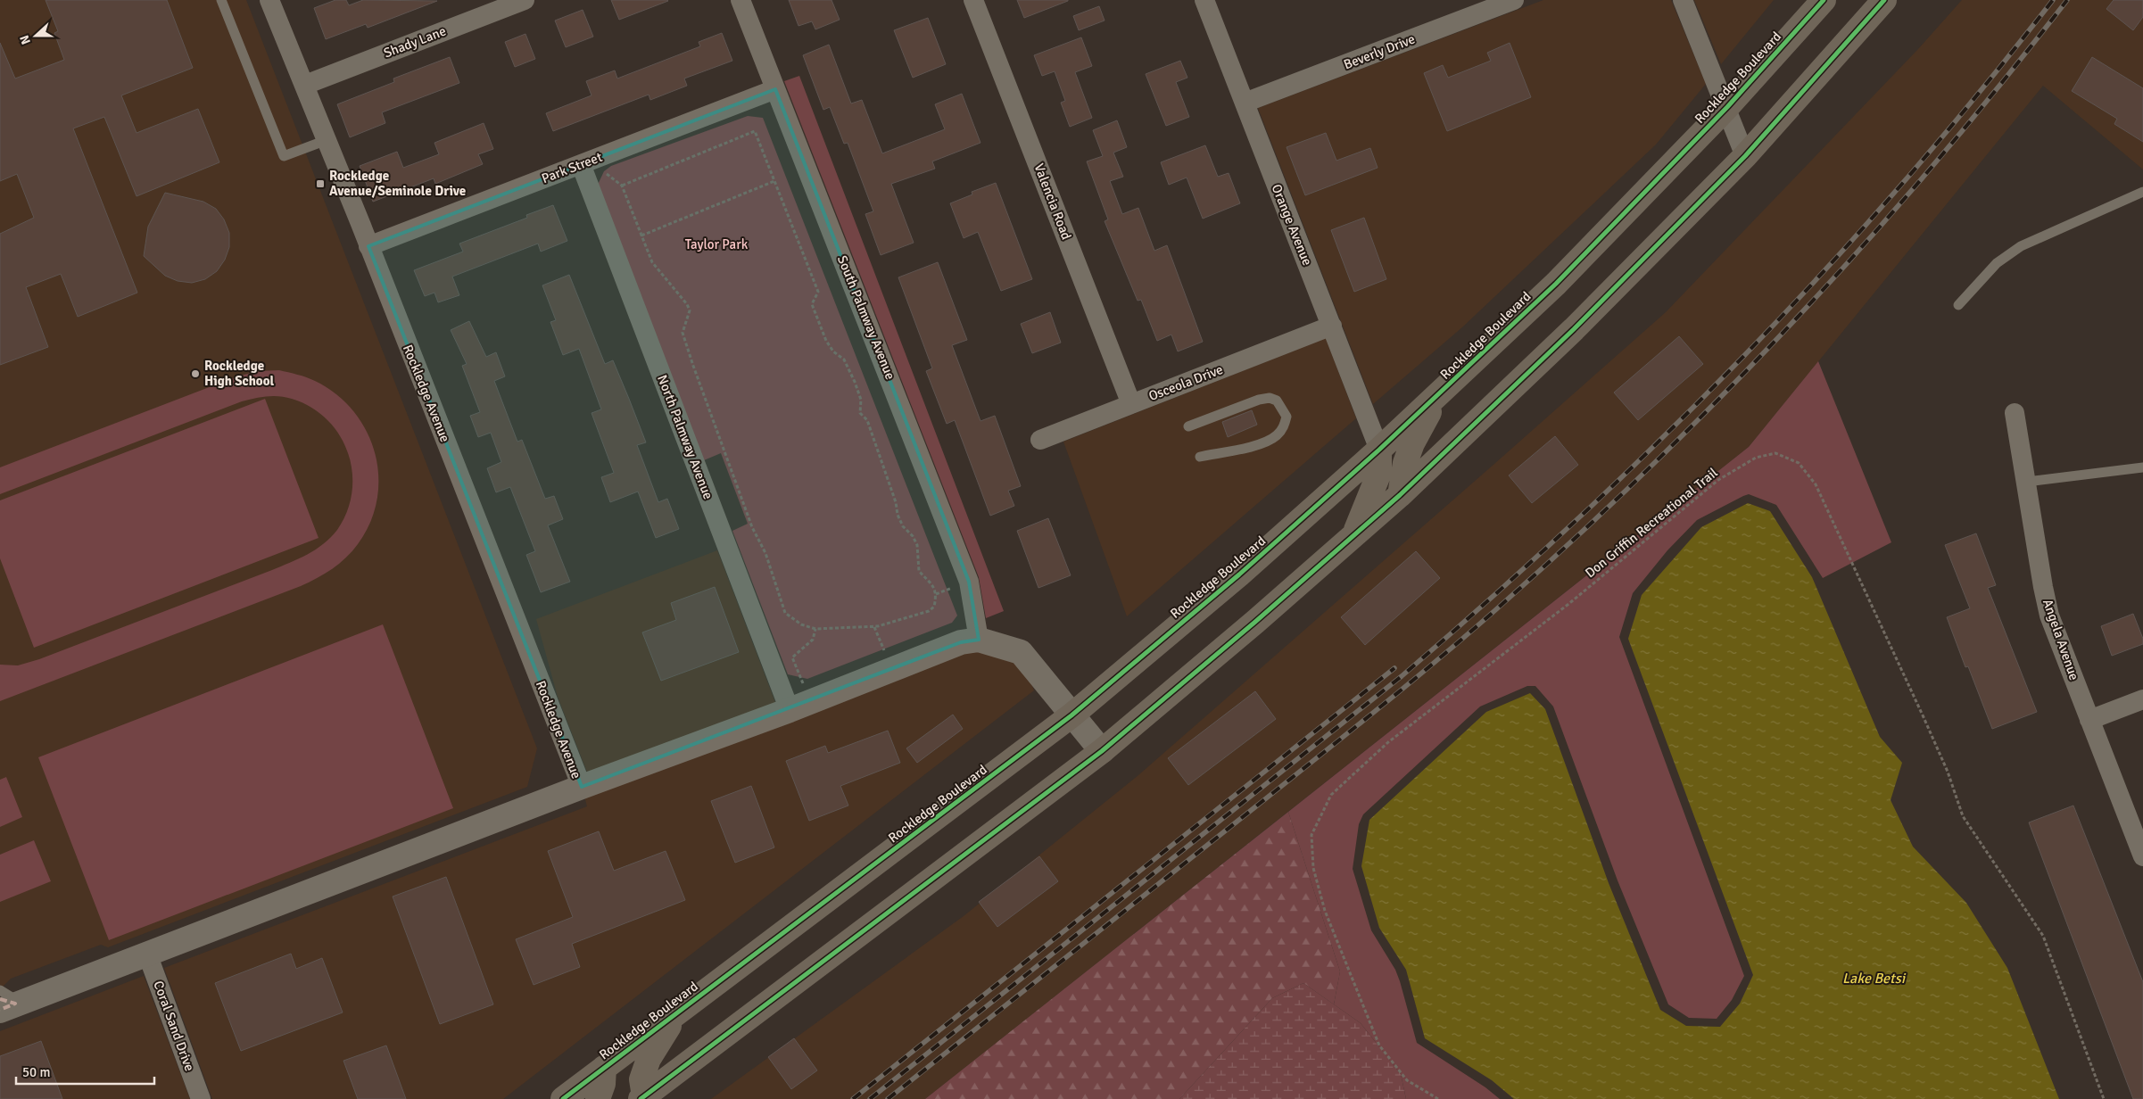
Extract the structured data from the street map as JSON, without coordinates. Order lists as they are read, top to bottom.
{
  "streets": {
    "main road": ["Rockledge Boulevard"],
    "street": [
      "Shady Lane",
      "Beverly Drive",
      "Park Street",
      "Valencia Road",
      "Orange Avenue",
      "South Palmway Avenue",
      "Osceola Drive",
      "Rockledge Avenue",
      "North Palmway Avenue",
      "Angela Avenue",
      "Coral Sand Drive"
    ],
    "path": ["Don Griffin Recreational Trail"]
  },
  "crossings": [
    ["Shady Lane", "Rockledge Avenue"],
    ["Beverly Drive", "Orange Avenue"],
    ["Rockledge Boulevard", "Orange Avenue"],
    ["Park Street", "South Palmway Avenue"],
    ["Park Street", "Rockledge Avenue"],
    ["Park Street", "North Palmway Avenue"],
    ["Valencia Road", "Osceola Drive"],
    ["Orange Avenue", "Osceola Drive"]
  ],
  "water": ["Lake Betsi"],
  "parks": ["Taylor Park"],
  "places": {
    "transit": ["Rockledge Avenue/Seminole Drive"],
    "other": ["Rockledge High School"]
  },
  "scale_bar": "50 m",
  "north": "left"
}
